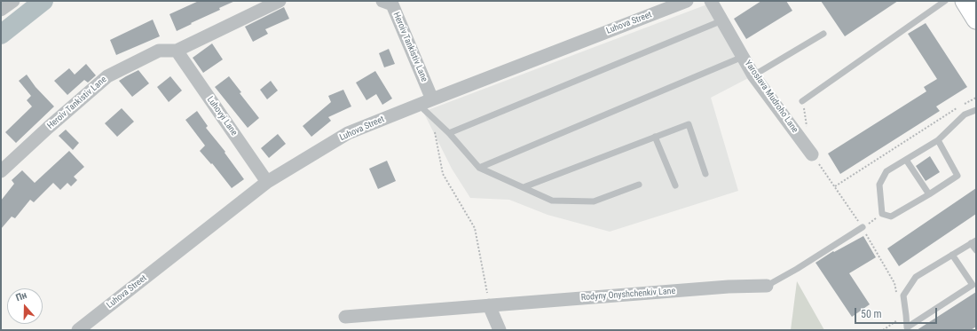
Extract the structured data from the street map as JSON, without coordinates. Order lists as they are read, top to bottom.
{
  "streets": {
    "street": [
      "Luhova Street",
      "Heroiv Tankistiv Lane",
      "Yaroslava Mudroho Lane",
      "Luhovyi Lane",
      "Rodyny Onyshchenkiv Lane"
    ]
  },
  "crossings": [
    ["Luhova Street", "Heroiv Tankistiv Lane"],
    ["Luhova Street", "Luhovyi Lane"],
    ["Heroiv Tankistiv Lane", "Luhovyi Lane"]
  ],
  "scale_bar": "50 m",
  "north": "top"
}
